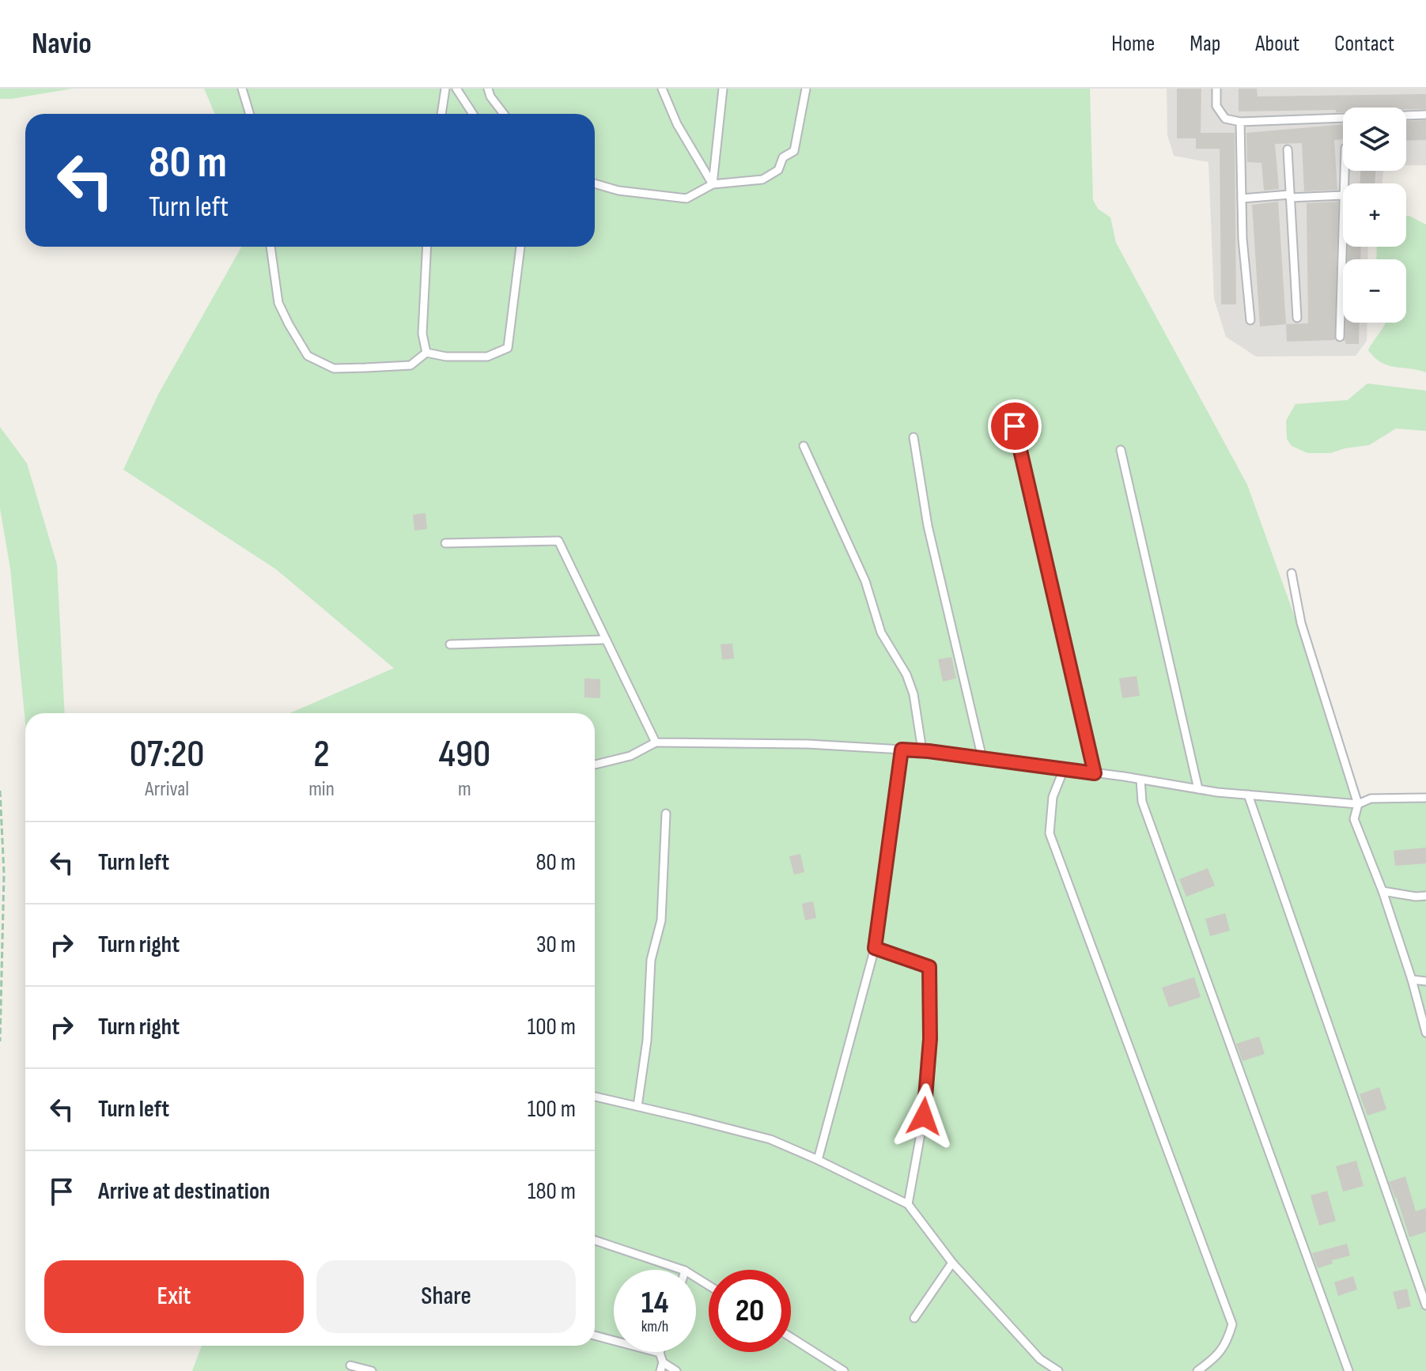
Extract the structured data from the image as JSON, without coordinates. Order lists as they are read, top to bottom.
{
  "page": {
    "header": "Navio",
    "nav": [
      "Home",
      "Map",
      "About",
      "Contact"
    ],
    "map_buttons": ["+", "−"],
    "turn": ["80 m", "Turn left"],
    "eta": [
      "07:20",
      "Arrival",
      "2",
      "min",
      "490",
      "m"
    ],
    "list": [
      {
        "name": "Turn left",
        "value": "80 m"
      },
      {
        "name": "Turn right",
        "value": "30 m"
      },
      {
        "name": "Turn right",
        "value": "100 m"
      },
      {
        "name": "Turn left",
        "value": "100 m"
      },
      {
        "name": "Arrive at destination",
        "value": "180 m"
      }
    ],
    "buttons": ["Exit", "Share"],
    "speed": "14 km/h",
    "limit": "20"
  }
}
